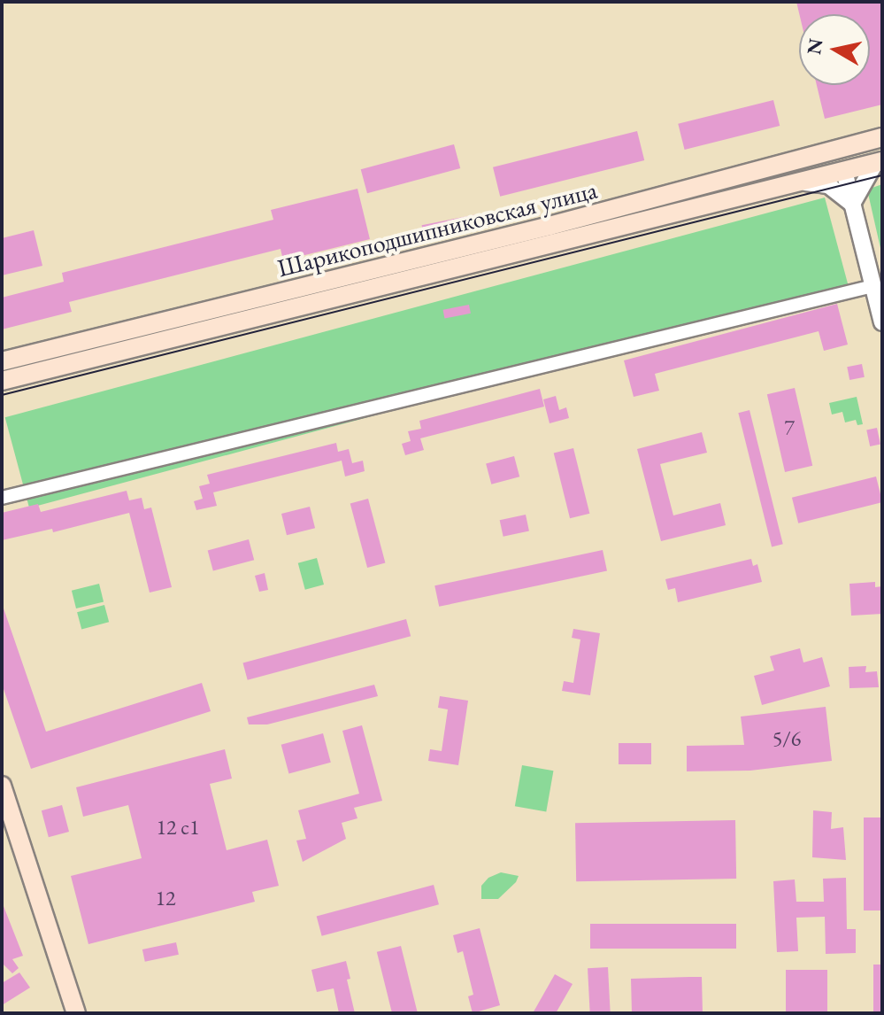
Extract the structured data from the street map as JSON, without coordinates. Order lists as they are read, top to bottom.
{
  "streets": {
    "main road": ["Шарикоподшипниковская улица"]
  },
  "house_numbers": [
    "7",
    "5/6",
    "12 с1",
    "12"
  ],
  "north": "left"
}
